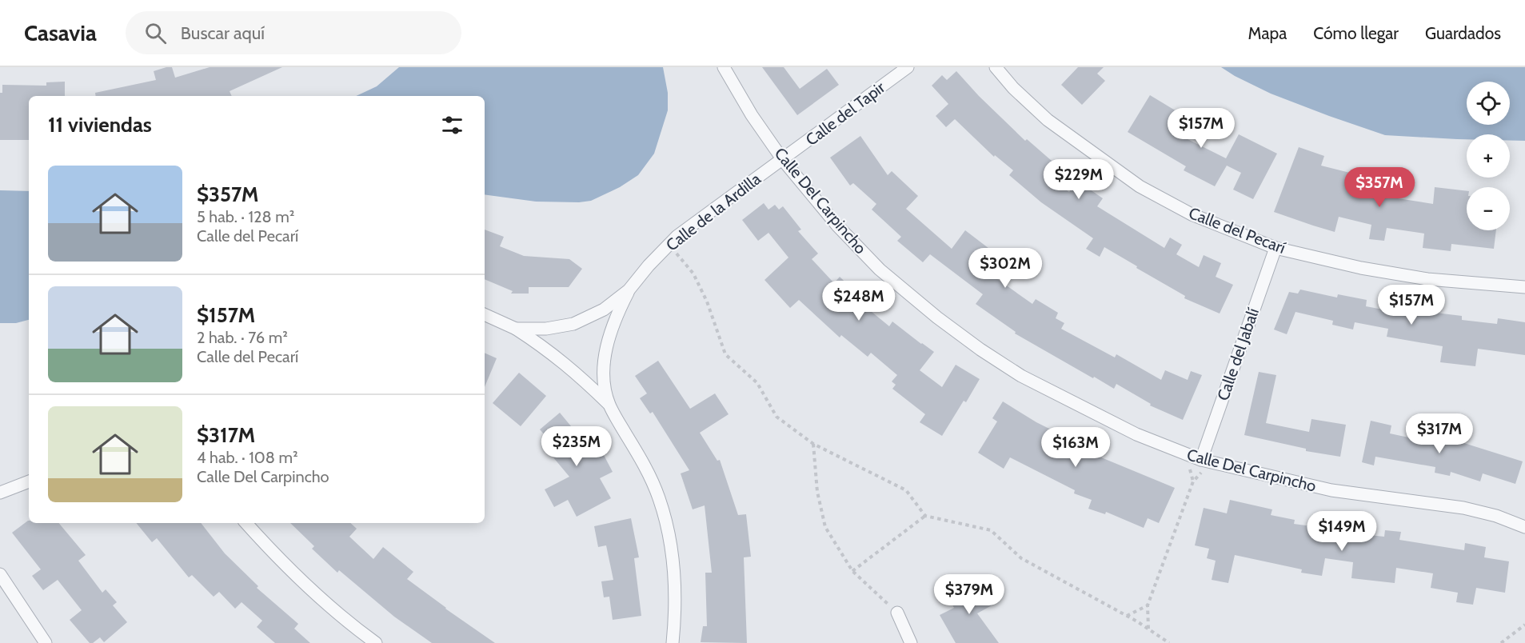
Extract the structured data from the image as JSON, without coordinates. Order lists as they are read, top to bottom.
{
  "streets": {
    "street": [
      "Calle del Tapir",
      "Calle Del Carpincho",
      "Calle de la Ardilla",
      "Calle del Pecarí",
      "Calle del Jabalí"
    ]
  },
  "crossings": [
    ["Calle del Tapir", "Calle Del Carpincho"],
    ["Calle del Tapir", "Calle de la Ardilla"],
    ["Calle Del Carpincho", "Calle de la Ardilla"],
    ["Calle Del Carpincho", "Calle del Jabalí"],
    ["Calle del Pecarí", "Calle del Jabalí"]
  ],
  "page": {
    "header": "Casavia",
    "search": "Buscar aquí",
    "nav": ["Mapa", "Cómo llegar", "Guardados"],
    "map_buttons": ["+", "−"],
    "heading": "11 viviendas",
    "price": [
      "$157M",
      "$229M",
      "$357M",
      "$302M",
      "$248M",
      "$157M",
      "$317M",
      "$235M",
      "$163M",
      "$149M",
      "$379M"
    ],
    "list": [
      {
        "name": "$357M",
        "note": "5 hab. · 128 m² · Calle del Pecarí"
      },
      {
        "name": "$157M",
        "note": "2 hab. · 76 m² · Calle del Pecarí"
      },
      {
        "name": "$317M",
        "note": "4 hab. · 108 m² · Calle Del Carpincho"
      }
    ]
  }
}
